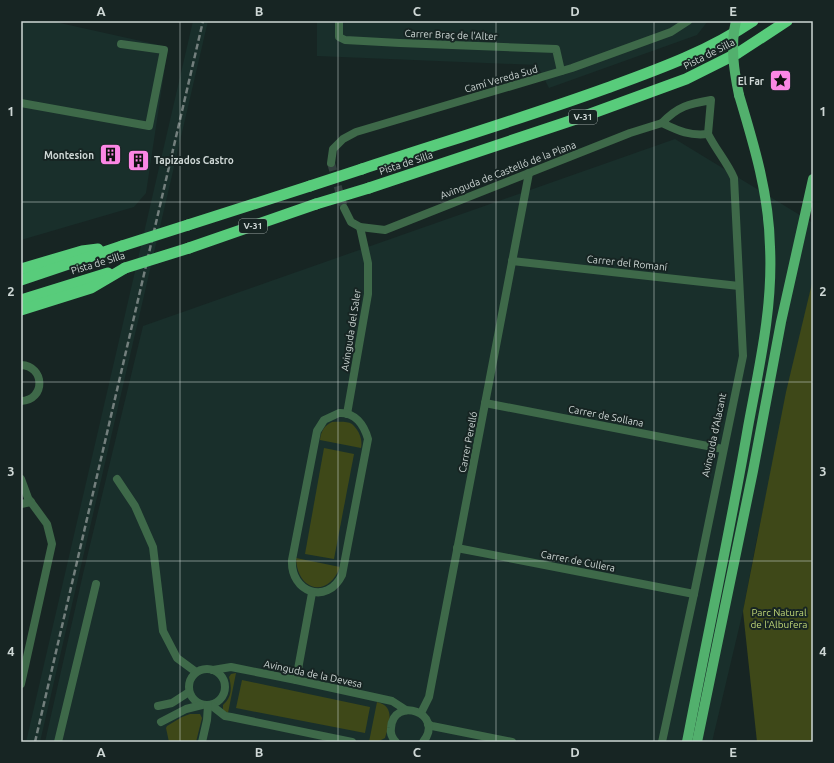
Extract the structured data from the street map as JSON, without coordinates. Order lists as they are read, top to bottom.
{
  "streets": {
    "highway": ["Pista de Silla", "V-31"],
    "street": [
      "Carrer Braç de l'Alter",
      "Camí Vereda Sud",
      "Avinguda de Castelló de la Plana",
      "Carrer del Romaní",
      "Avinguda del Saler",
      "Carrer de Sollana",
      "Avinguda d'Alacant",
      "Carrer Perelló",
      "Carrer de Cullera",
      "Avinguda de la Devesa"
    ]
  },
  "crossings": [
    ["Carrer Braç de l'Alter", "Camí Vereda Sud"],
    ["Avinguda de Castelló de la Plana", "Avinguda del Saler"],
    ["Avinguda de Castelló de la Plana", "Carrer Perelló"],
    ["Carrer del Romaní", "Avinguda d'Alacant"],
    ["Carrer del Romaní", "Carrer Perelló"],
    ["Carrer de Sollana", "Avinguda d'Alacant"],
    ["Carrer de Sollana", "Carrer Perelló"],
    ["Avinguda d'Alacant", "Carrer de Cullera"],
    ["Carrer Perelló", "Carrer de Cullera"],
    ["Carrer Perelló", "Avinguda de la Devesa"]
  ],
  "parks": ["Parc Natural de l'Albufera"],
  "places": {
    "place": ["El Far"],
    "building": ["Montesion", "Tapizados Castro"]
  },
  "grid": {
    "columns": [
      "A",
      "B",
      "C",
      "D",
      "E"
    ],
    "rows": [
      "1",
      "2",
      "3",
      "4"
    ]
  }
}
